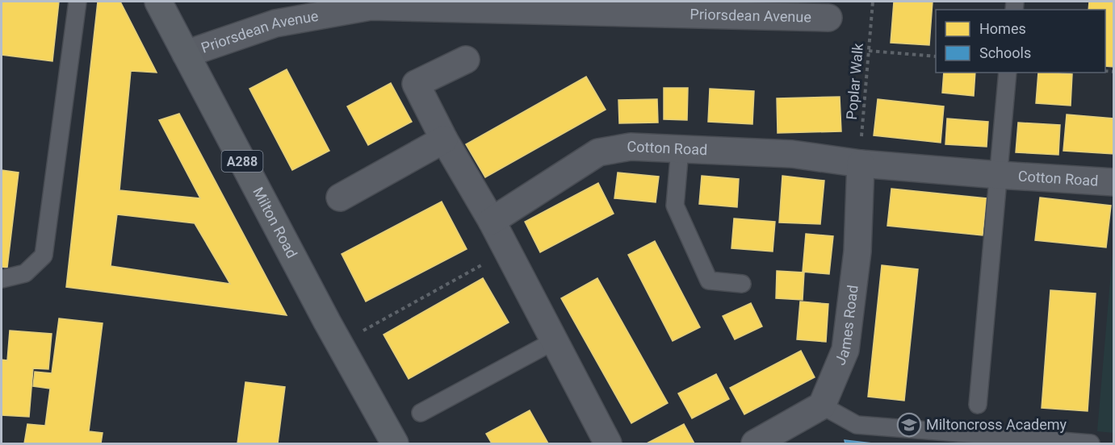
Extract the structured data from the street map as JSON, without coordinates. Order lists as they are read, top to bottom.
{
  "streets": {
    "main road": ["A288", "Milton Road"],
    "street": ["Priorsdean Avenue", "Cotton Road", "James Road"],
    "path": ["Poplar Walk"]
  },
  "crossings": [
    ["Priorsdean Avenue", "Milton Road"],
    ["Poplar Walk", "Cotton Road"],
    ["Poplar Walk", "James Road"],
    ["Cotton Road", "James Road"]
  ],
  "places": {
    "school or university": ["Miltoncross Academy"]
  },
  "legend": ["Homes", "Schools"]
}
